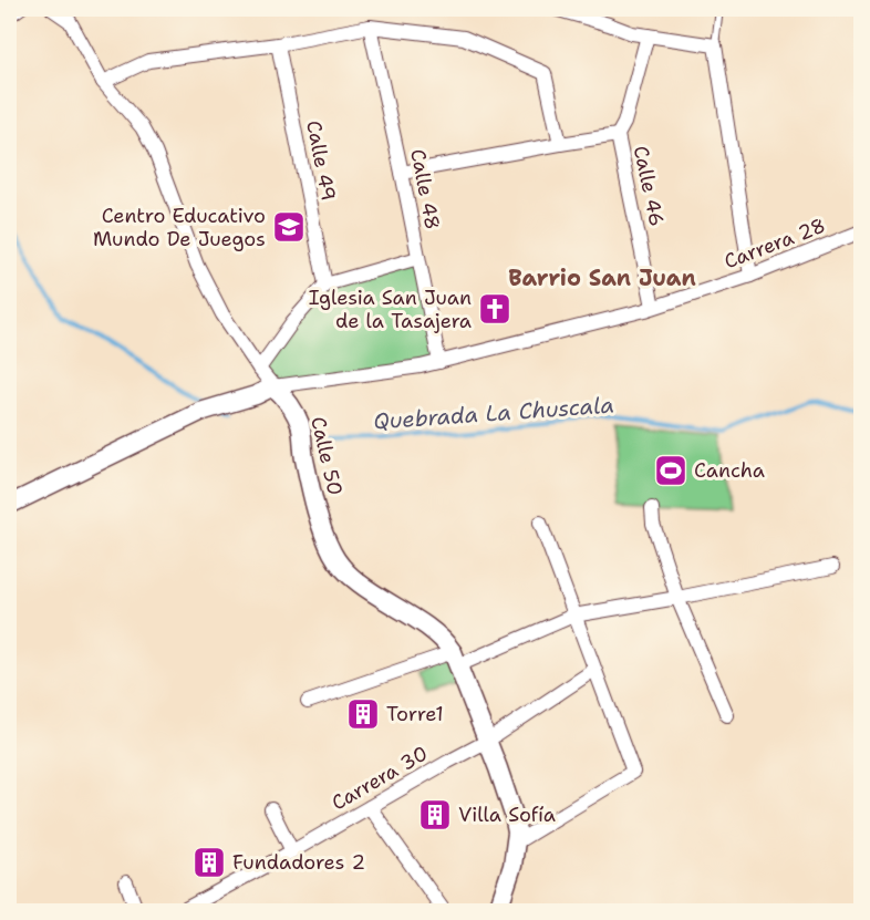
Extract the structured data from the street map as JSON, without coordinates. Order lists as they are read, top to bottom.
{
  "streets": {
    "street": [
      "Calle 49",
      "Calle 46",
      "Calle 48",
      "Carrera 28",
      "Calle 50",
      "Carrera 30"
    ]
  },
  "crossings": [
    ["Calle 46", "Carrera 28"],
    ["Calle 48", "Carrera 28"],
    ["Carrera 28", "Calle 50"],
    ["Calle 50", "Carrera 30"]
  ],
  "districts": ["Barrio San Juan"],
  "water": ["Quebrada La Chuscala"],
  "places": {
    "school or university": ["Centro Educativo Mundo De Juegos"],
    "church": ["Iglesia San Juan de la Tasajera"],
    "sports": ["Cancha"],
    "building": ["Torre1", "Villa Sofía", "Fundadores 2"]
  }
}
